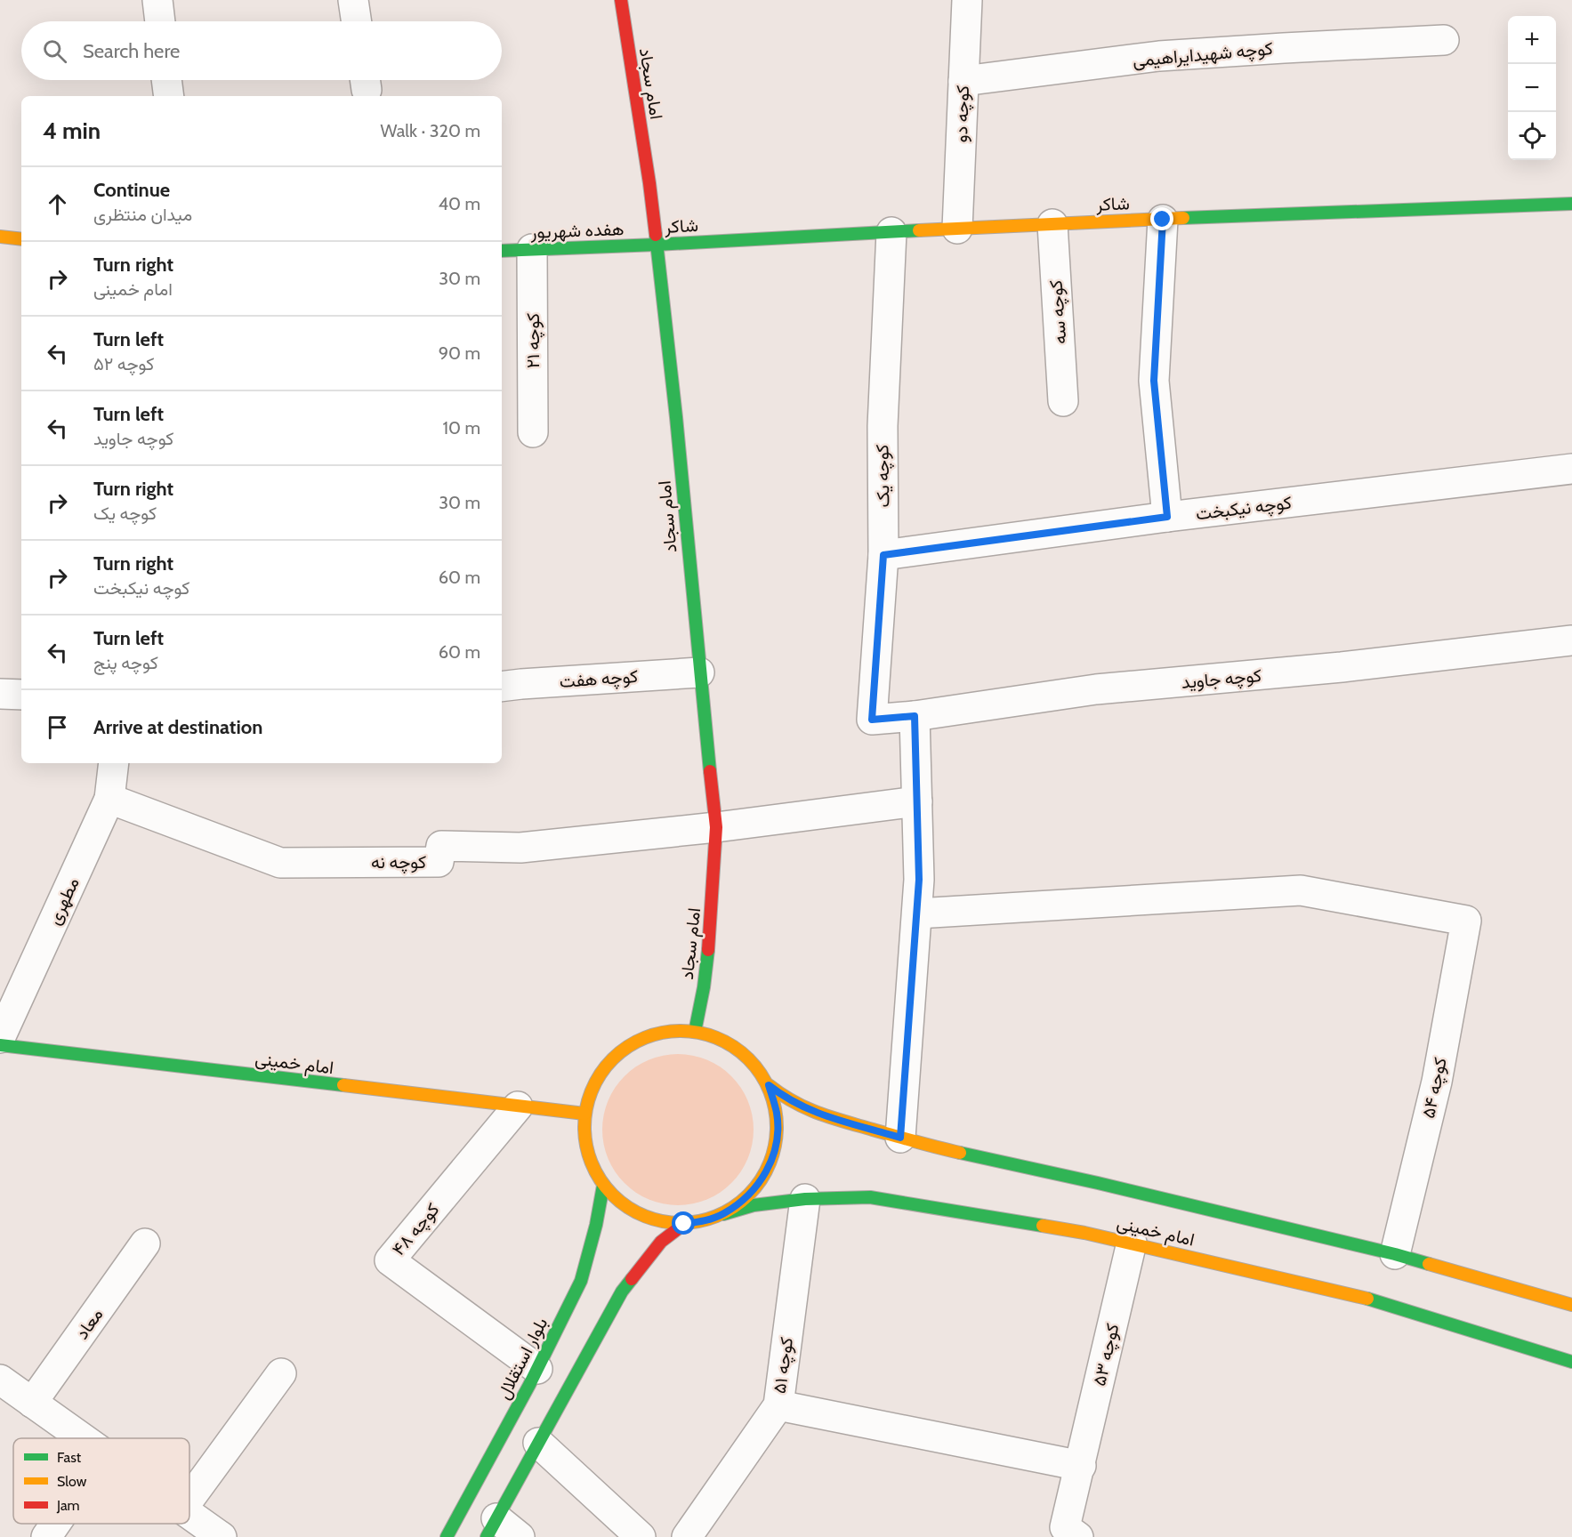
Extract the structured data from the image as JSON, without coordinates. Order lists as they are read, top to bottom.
{
  "streets": {
    "main road": [
      "امام سجاد",
      "شاکر",
      "هفده شهریور",
      "امام خمینی",
      "بلوار استقلال"
    ],
    "street": [
      "کوچه شهیدایراهیمی",
      "کوچه دو",
      "کوچه سه",
      "کوچه ۲۱",
      "کوچه یک",
      "کوچه نیکبخت",
      "کوچه هفت",
      "کوچه جاوید",
      "کوچه نه",
      "مطهری",
      "کوچه ۵۴",
      "کوچه ۴۸",
      "معاد",
      "کوچه ۵۳",
      "کوچه ۵۱"
    ]
  },
  "crossings": [
    ["کوچه شهیدایراهیمی", "کوچه دو"],
    ["امام سجاد", "شاکر"],
    ["امام سجاد", "هفده شهریور"],
    ["امام سجاد", "کوچه هفت"],
    ["امام سجاد", "کوچه نه"],
    ["کوچه دو", "شاکر"],
    ["شاکر", "هفده شهریور"],
    ["شاکر", "کوچه سه"],
    ["شاکر", "کوچه یک"],
    ["هفده شهریور", "کوچه ۲۱"],
    ["کوچه یک", "کوچه نیکبخت"],
    ["کوچه یک", "کوچه جاوید"],
    ["کوچه نه", "مطهری"],
    ["امام خمینی", "کوچه ۵۴"],
    ["امام خمینی", "کوچه ۴۸"],
    ["امام خمینی", "کوچه ۵۳"],
    ["امام خمینی", "کوچه ۵۱"],
    ["کوچه ۴۸", "بلوار استقلال"]
  ],
  "legend": ["Fast", "Slow", "Jam"],
  "page": {
    "map_buttons": ["+", "−"],
    "search": "Search here",
    "heading": ["4 min", "Walk · 320 m"],
    "list": [
      ["Continue", "میدان منتظری", "40 m"],
      ["Turn right", "امام خمینی", "30 m"],
      ["Turn left", "کوچه ۵۲", "90 m"],
      ["Turn left", "کوچه جاوید", "10 m"],
      ["Turn right", "کوچه یک", "30 m"],
      ["Turn right", "کوچه نیکبخت", "60 m"],
      ["Turn left", "کوچه پنج", "60 m"],
      "Arrive at destination"
    ]
  }
}
